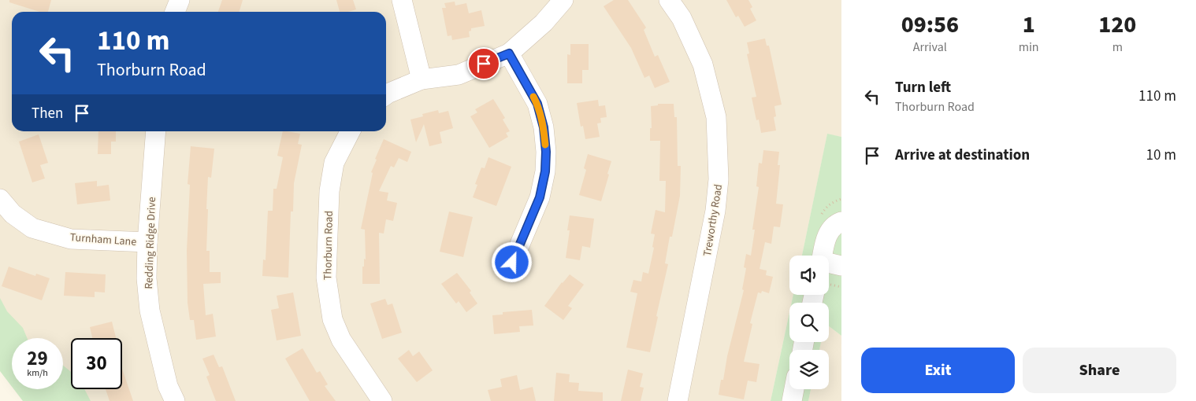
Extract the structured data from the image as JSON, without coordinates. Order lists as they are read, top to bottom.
{
  "streets": {
    "street": [
      "Treworthy Road",
      "Turnham Lane",
      "Redding Ridge Drive",
      "Thorburn Road"
    ]
  },
  "crossings": [
    ["Turnham Lane", "Redding Ridge Drive"]
  ],
  "page": {
    "eta": [
      "09:56",
      "Arrival",
      "1",
      "min",
      "120",
      "m"
    ],
    "turn": ["110 m", "Thorburn Road"],
    "list": [
      {
        "name": "Turn left",
        "note": "Thorburn Road",
        "value": "110 m"
      },
      {
        "name": "Arrive at destination",
        "value": "10 m"
      }
    ],
    "then": "Then",
    "speed": "29 km/h",
    "limit": "30",
    "buttons": ["Exit", "Share"]
  }
}
